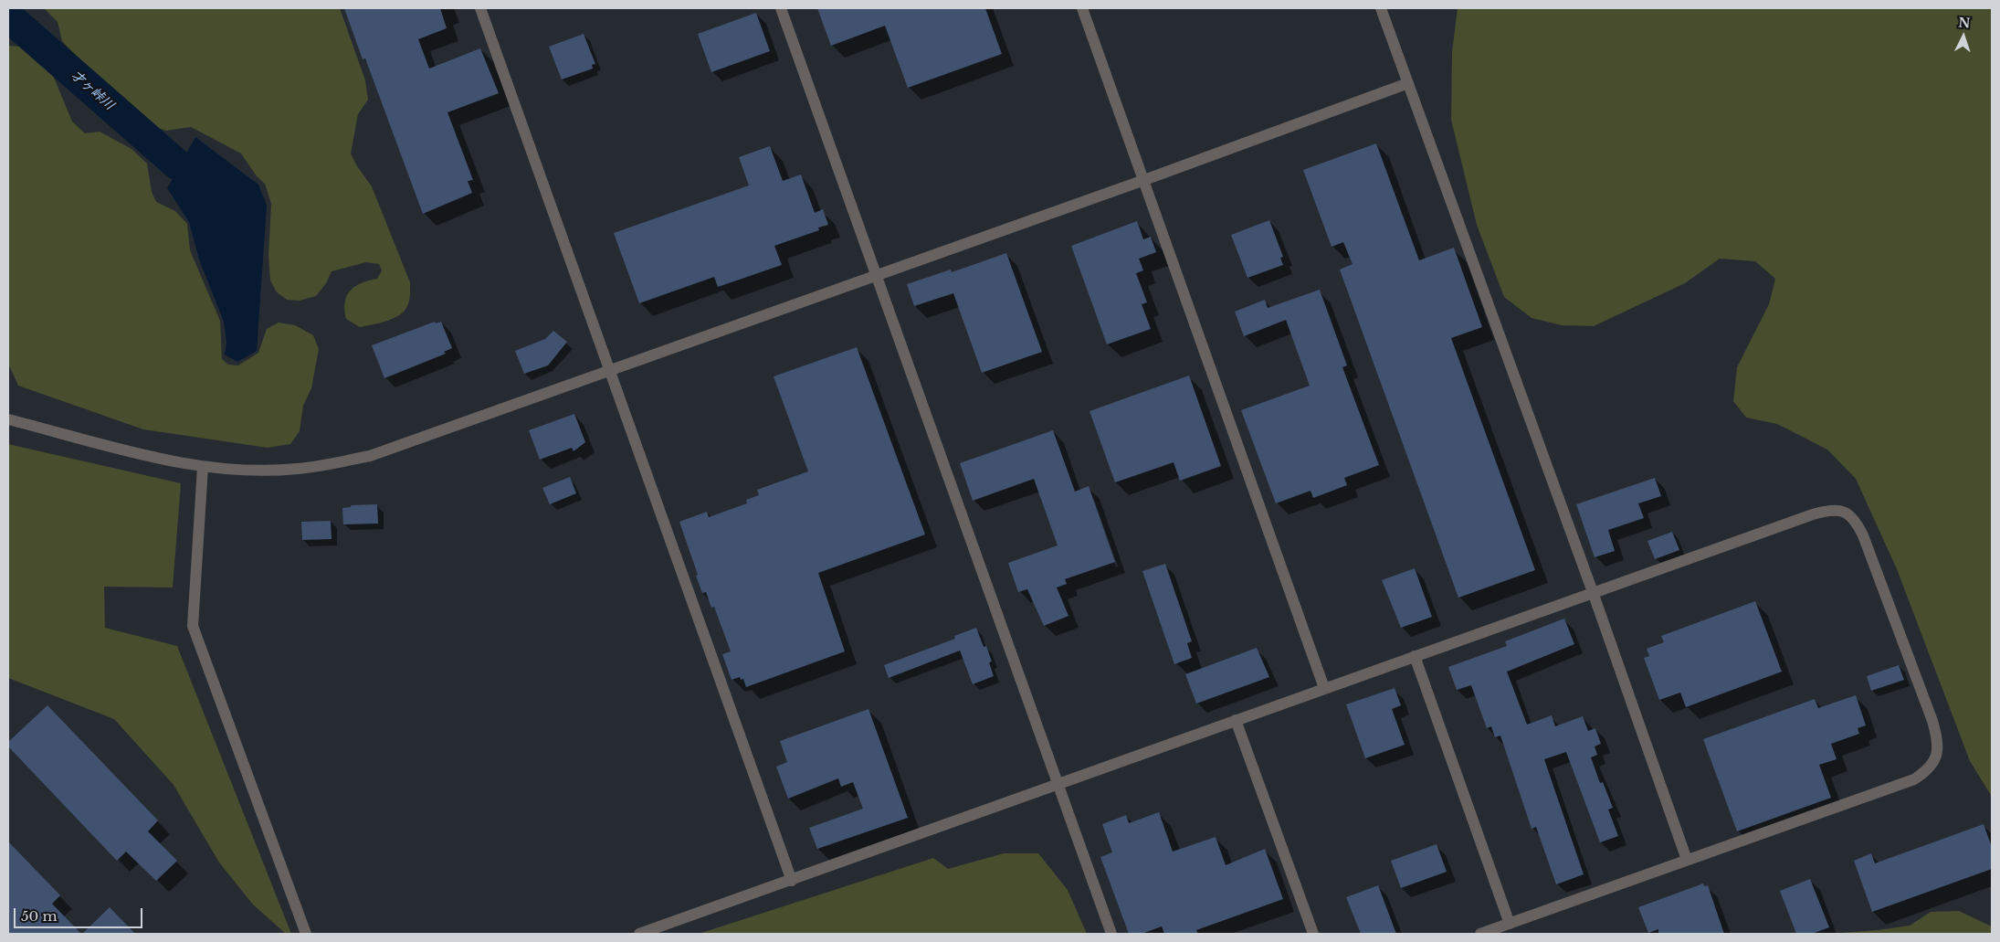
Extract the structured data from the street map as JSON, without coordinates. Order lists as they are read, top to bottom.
{
  "water": ["才ヶ峠川"],
  "scale_bar": "50 m",
  "north": "top"
}
